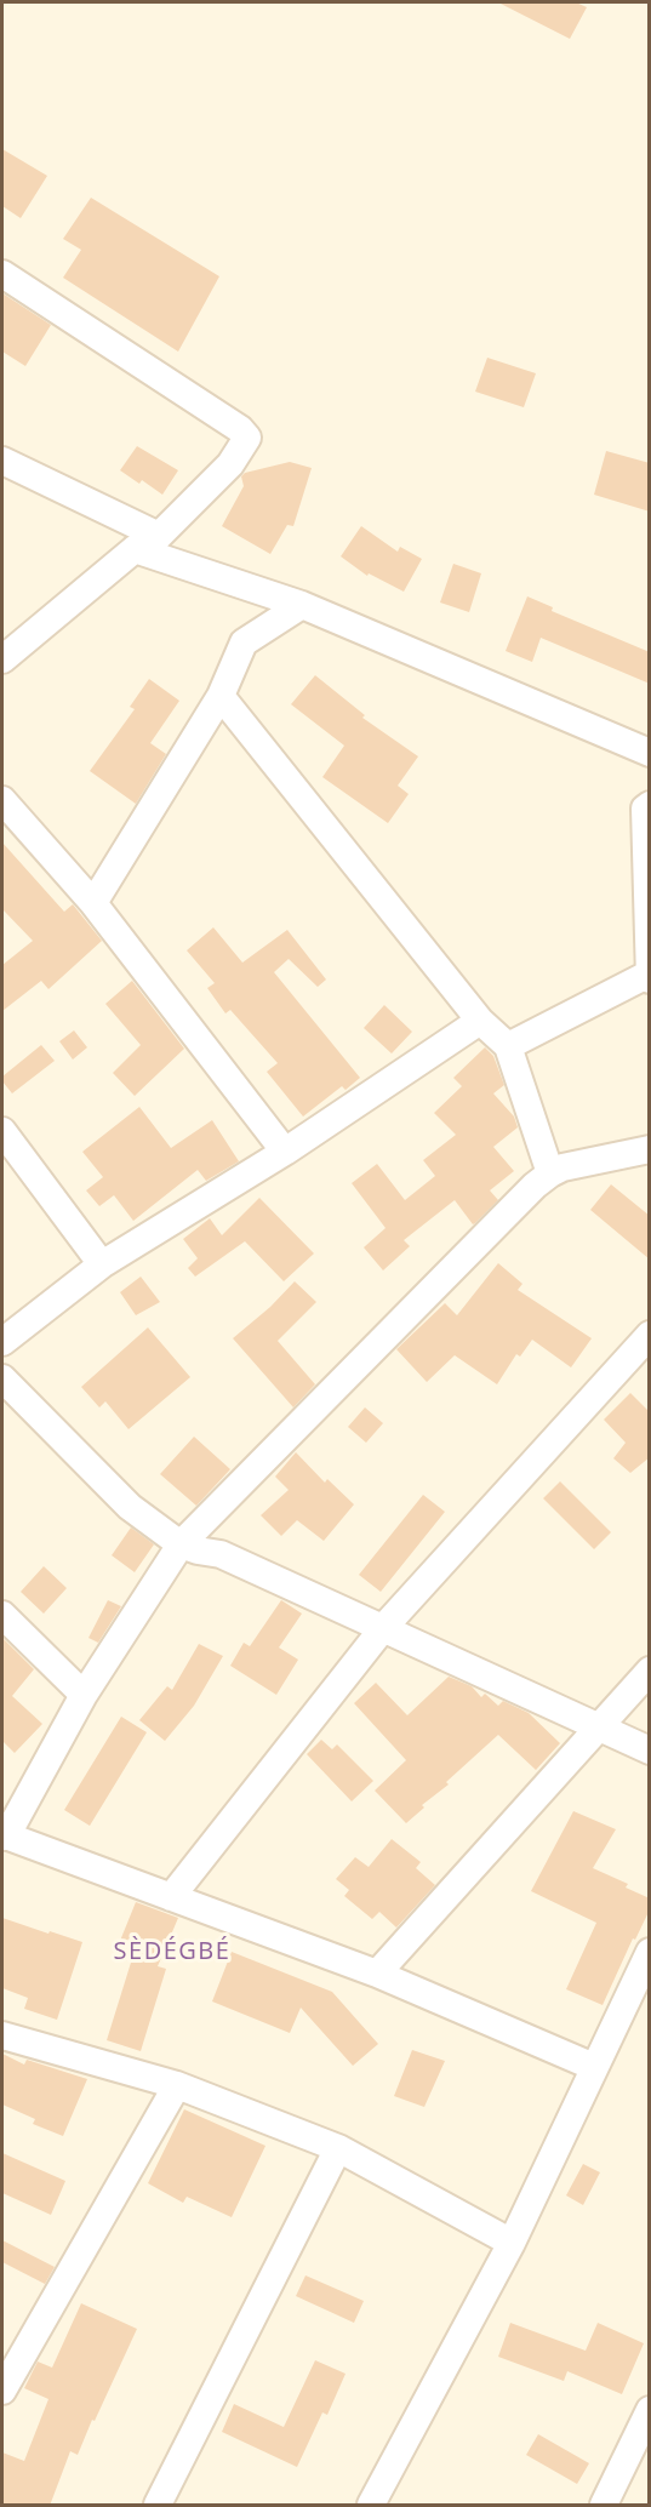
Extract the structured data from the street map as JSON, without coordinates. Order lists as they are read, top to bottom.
{
  "districts": ["SÈDÉGBÉ"]
}
